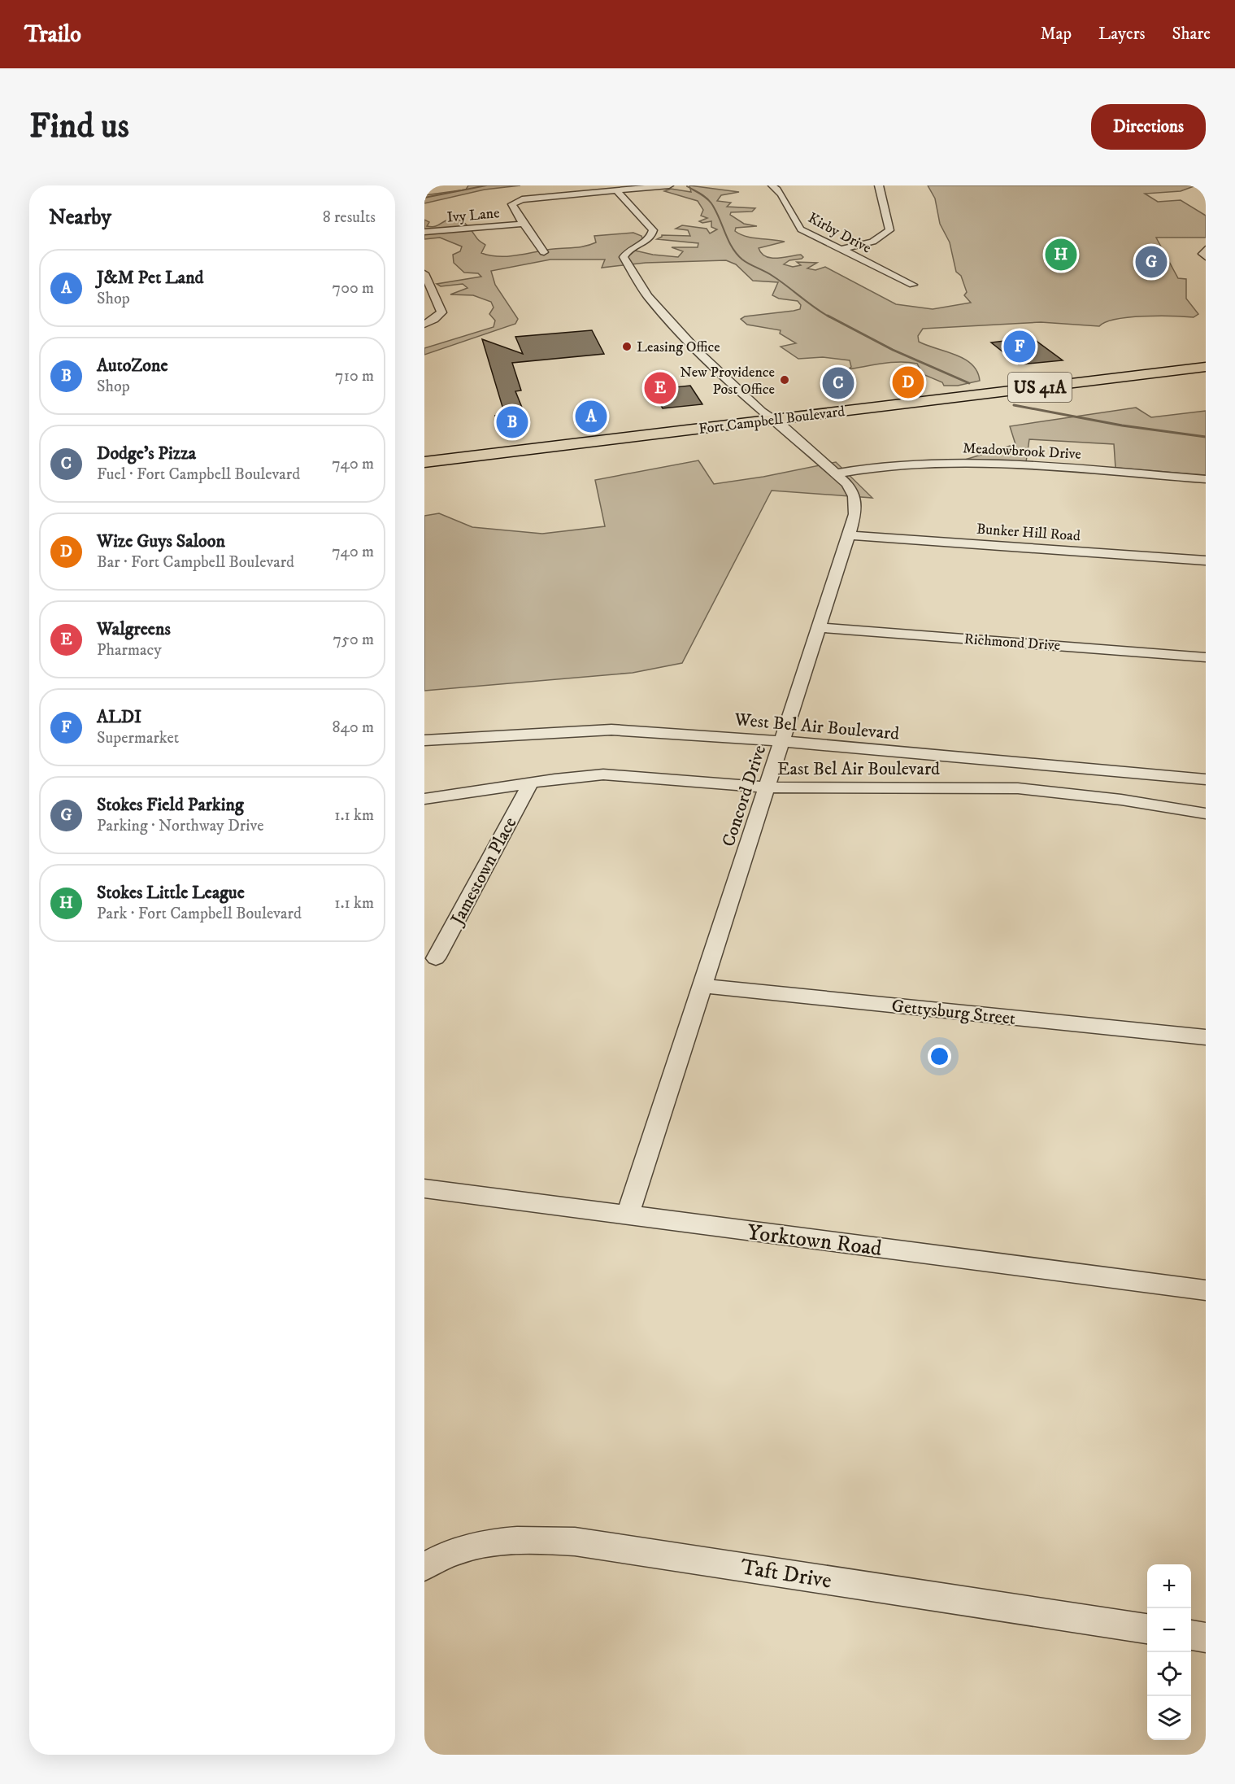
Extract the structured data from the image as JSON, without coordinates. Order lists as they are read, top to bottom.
{
  "streets": {
    "highway": ["US 41A", "Fort Campbell Boulevard"],
    "street": [
      "Ivy Lane",
      "Kirby Drive",
      "Meadowbrook Drive",
      "Bunker Hill Road",
      "Richmond Drive",
      "West Bel Air Boulevard",
      "East Bel Air Boulevard",
      "Concord Drive",
      "Jamestown Place",
      "Gettysburg Street",
      "Yorktown Road",
      "Taft Drive"
    ]
  },
  "crossings": [
    ["Fort Campbell Boulevard", "Concord Drive"],
    ["Meadowbrook Drive", "Concord Drive"],
    ["Bunker Hill Road", "Concord Drive"],
    ["Richmond Drive", "Concord Drive"],
    ["West Bel Air Boulevard", "Concord Drive"],
    ["East Bel Air Boulevard", "Concord Drive"],
    ["East Bel Air Boulevard", "Jamestown Place"],
    ["Concord Drive", "Gettysburg Street"],
    ["Concord Drive", "Yorktown Road"]
  ],
  "places": ["Leasing Office", "New Providence Post Office"],
  "page": {
    "header": "Trailo",
    "nav": ["Map", "Layers", "Share"],
    "buttons": "Directions",
    "title": "Find us",
    "heading": ["Nearby", "8 results"],
    "pins": [
      "H",
      "G",
      "F",
      "D",
      "C",
      "E",
      "A",
      "B"
    ],
    "list": [
      {
        "mark": "A",
        "name": "J&M Pet Land",
        "note": "Shop",
        "value": "700 m"
      },
      {
        "mark": "B",
        "name": "AutoZone",
        "note": "Shop",
        "value": "710 m"
      },
      {
        "mark": "C",
        "name": "Dodge's Pizza",
        "note": "Fuel · Fort Campbell Boulevard",
        "value": "740 m"
      },
      {
        "mark": "D",
        "name": "Wize Guys Saloon",
        "note": "Bar · Fort Campbell Boulevard",
        "value": "740 m"
      },
      {
        "mark": "E",
        "name": "Walgreens",
        "note": "Pharmacy",
        "value": "750 m"
      },
      {
        "mark": "F",
        "name": "ALDI",
        "note": "Supermarket",
        "value": "840 m"
      },
      {
        "mark": "G",
        "name": "Stokes Field Parking",
        "note": "Parking · Northway Drive",
        "value": "1.1 km"
      },
      {
        "mark": "H",
        "name": "Stokes Little League",
        "note": "Park · Fort Campbell Boulevard",
        "value": "1.1 km"
      }
    ],
    "map_buttons": ["+", "−"]
  }
}
